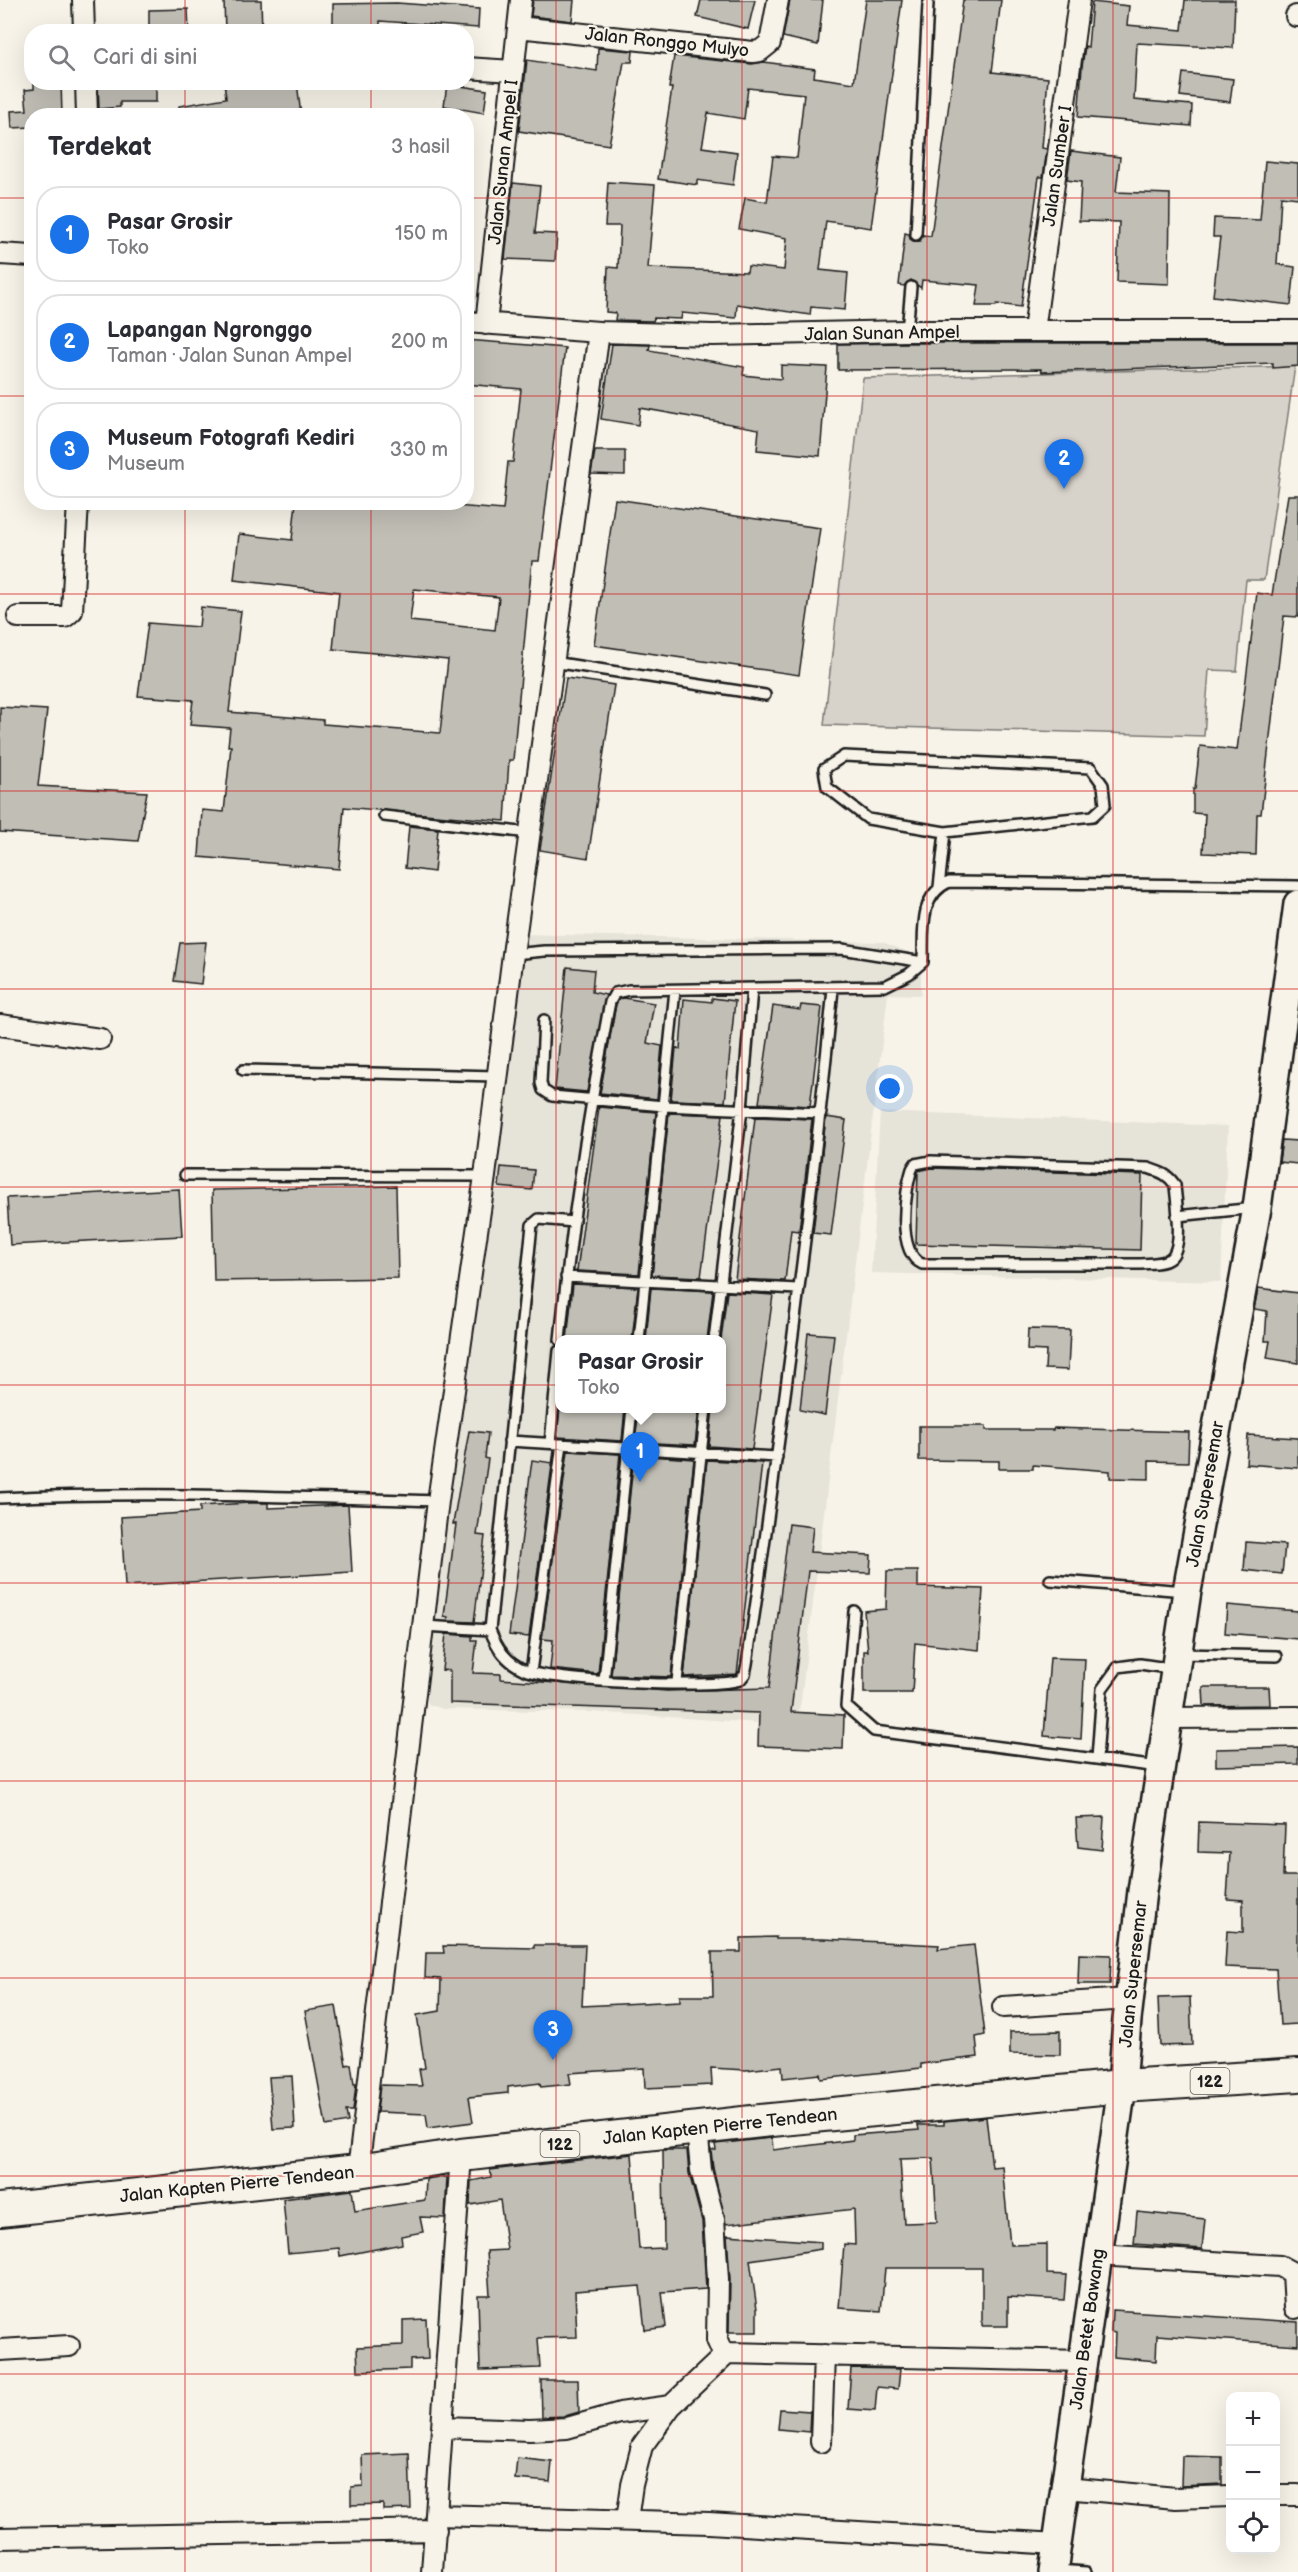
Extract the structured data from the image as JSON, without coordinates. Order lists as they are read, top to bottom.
{
  "streets": {
    "main road": [
      "Jalan Supersemar",
      "122",
      "Jalan Kapten Pierre Tendean",
      "Jalan Betet Bawang"
    ],
    "street": [
      "Jalan Ronggo Mulyo",
      "Jalan Sunan Ampel I",
      "Jalan Sumber I",
      "Jalan Sunan Ampel"
    ]
  },
  "crossings": [
    ["Jalan Ronggo Mulyo", "Jalan Sunan Ampel I"],
    ["Jalan Sunan Ampel I", "Jalan Sunan Ampel"],
    ["Jalan Sumber I", "Jalan Sunan Ampel"],
    ["Jalan Supersemar", "Jalan Kapten Pierre Tendean"],
    ["Jalan Supersemar", "Jalan Betet Bawang"],
    ["Jalan Kapten Pierre Tendean", "Jalan Betet Bawang"]
  ],
  "page": {
    "search": "Cari di sini",
    "heading": ["Terdekat", "3 hasil"],
    "list": [
      {
        "mark": "1",
        "name": "Pasar Grosir",
        "note": "Toko",
        "value": "150 m"
      },
      {
        "mark": "2",
        "name": "Lapangan Ngronggo",
        "note": "Taman · Jalan Sunan Ampel",
        "value": "200 m"
      },
      {
        "mark": "3",
        "name": "Museum Fotografi Kediri",
        "note": "Museum",
        "value": "330 m"
      }
    ],
    "pins": ["2", "1", "3"],
    "popup": ["Pasar Grosir", "Toko"],
    "map_buttons": ["+", "−"]
  }
}
